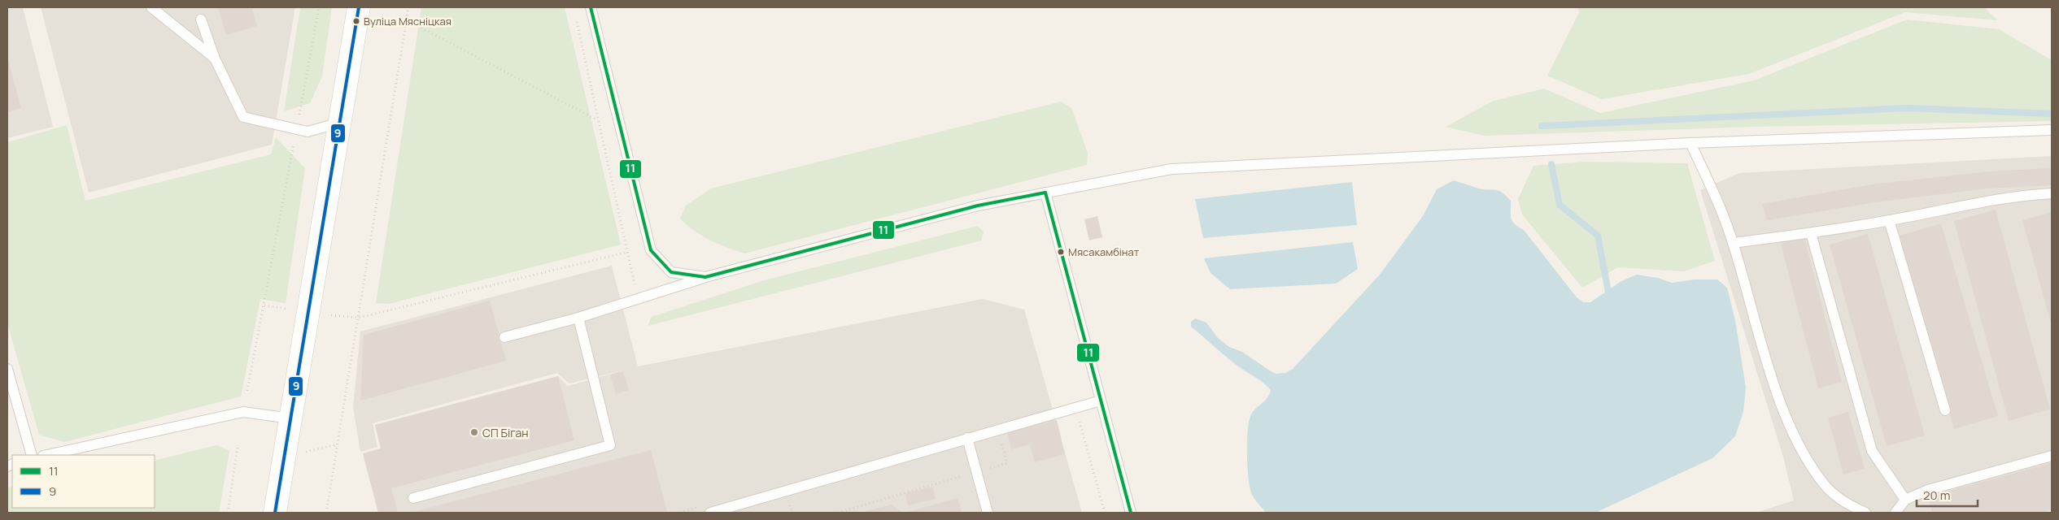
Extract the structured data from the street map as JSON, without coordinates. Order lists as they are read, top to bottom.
{
  "places": ["Вуліца Мясніцкая", "Мясакамбінат", "СП Біган"],
  "lines": ["transit line 11", "transit line 9"],
  "legend": ["11", "9"],
  "scale_bar": "20 m"
}
